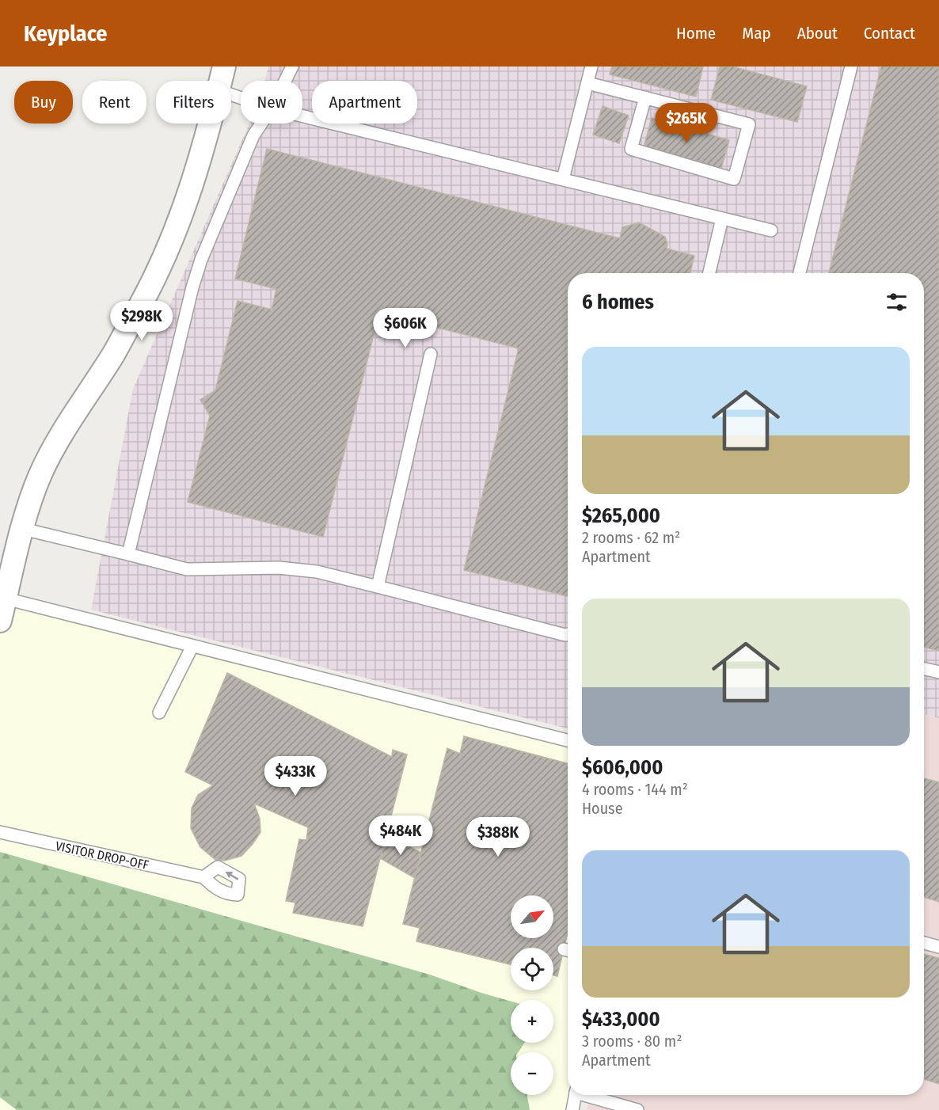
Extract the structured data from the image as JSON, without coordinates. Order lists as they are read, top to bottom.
{
  "streets": {
    "lane": ["VISITOR DROP-OFF"]
  },
  "north": "top right",
  "page": {
    "header": "Keyplace",
    "nav": [
      "Home",
      "Map",
      "About",
      "Contact"
    ],
    "chip": [
      "Buy",
      "Rent",
      "Filters",
      "New",
      "Apartment"
    ],
    "price": [
      "$265K",
      "$298K",
      "$606K",
      "$433K",
      "$484K",
      "$388K"
    ],
    "heading": "6 homes",
    "list": [
      {
        "name": "$265,000",
        "note": "2 rooms · 62 m² · Apartment"
      },
      {
        "name": "$606,000",
        "note": "4 rooms · 144 m² · House"
      },
      {
        "name": "$433,000",
        "note": "3 rooms · 80 m² · Apartment"
      }
    ],
    "map_buttons": ["+", "−"]
  }
}
